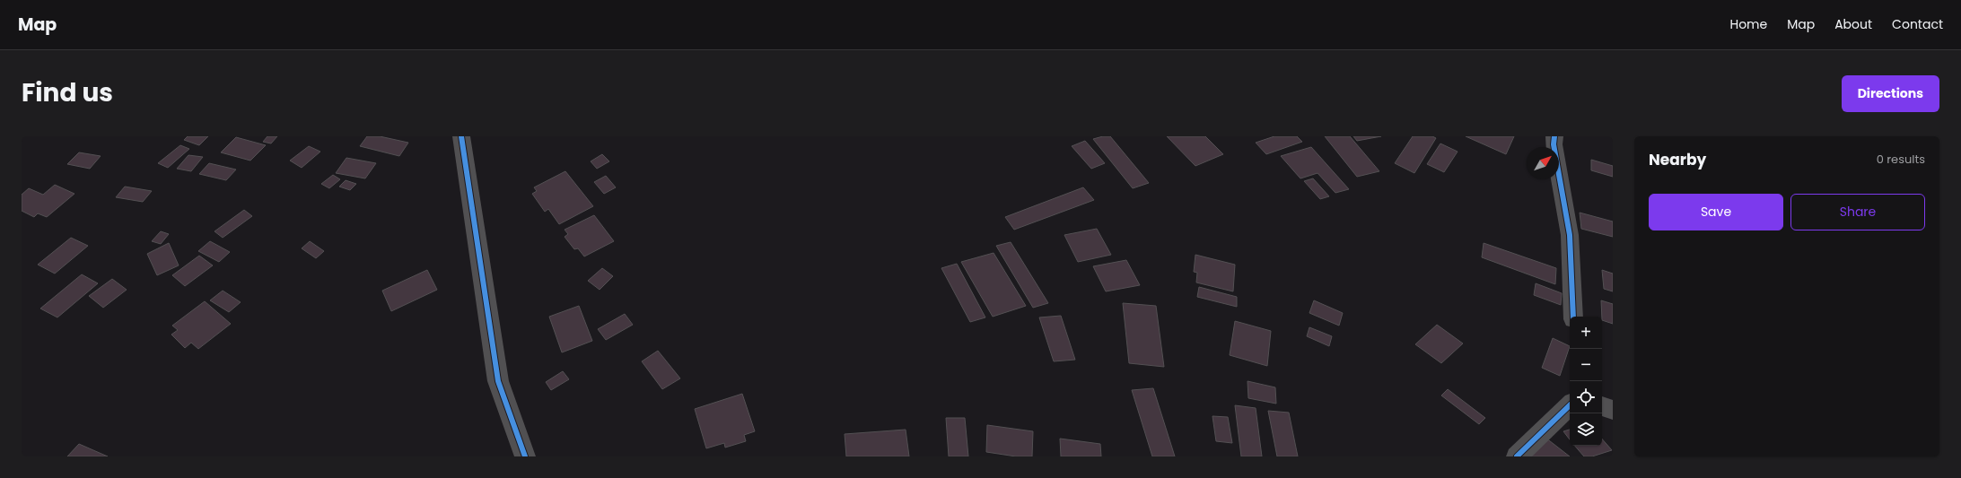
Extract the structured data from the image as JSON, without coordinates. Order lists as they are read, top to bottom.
{
  "north": "top right",
  "page": {
    "header": "Map",
    "nav": [
      "Home",
      "Map",
      "About",
      "Contact"
    ],
    "title": "Find us",
    "buttons": [
      "Directions",
      ["Save", "Share"]
    ],
    "heading": ["Nearby", "0 results"],
    "map_buttons": ["+", "−"]
  }
}
